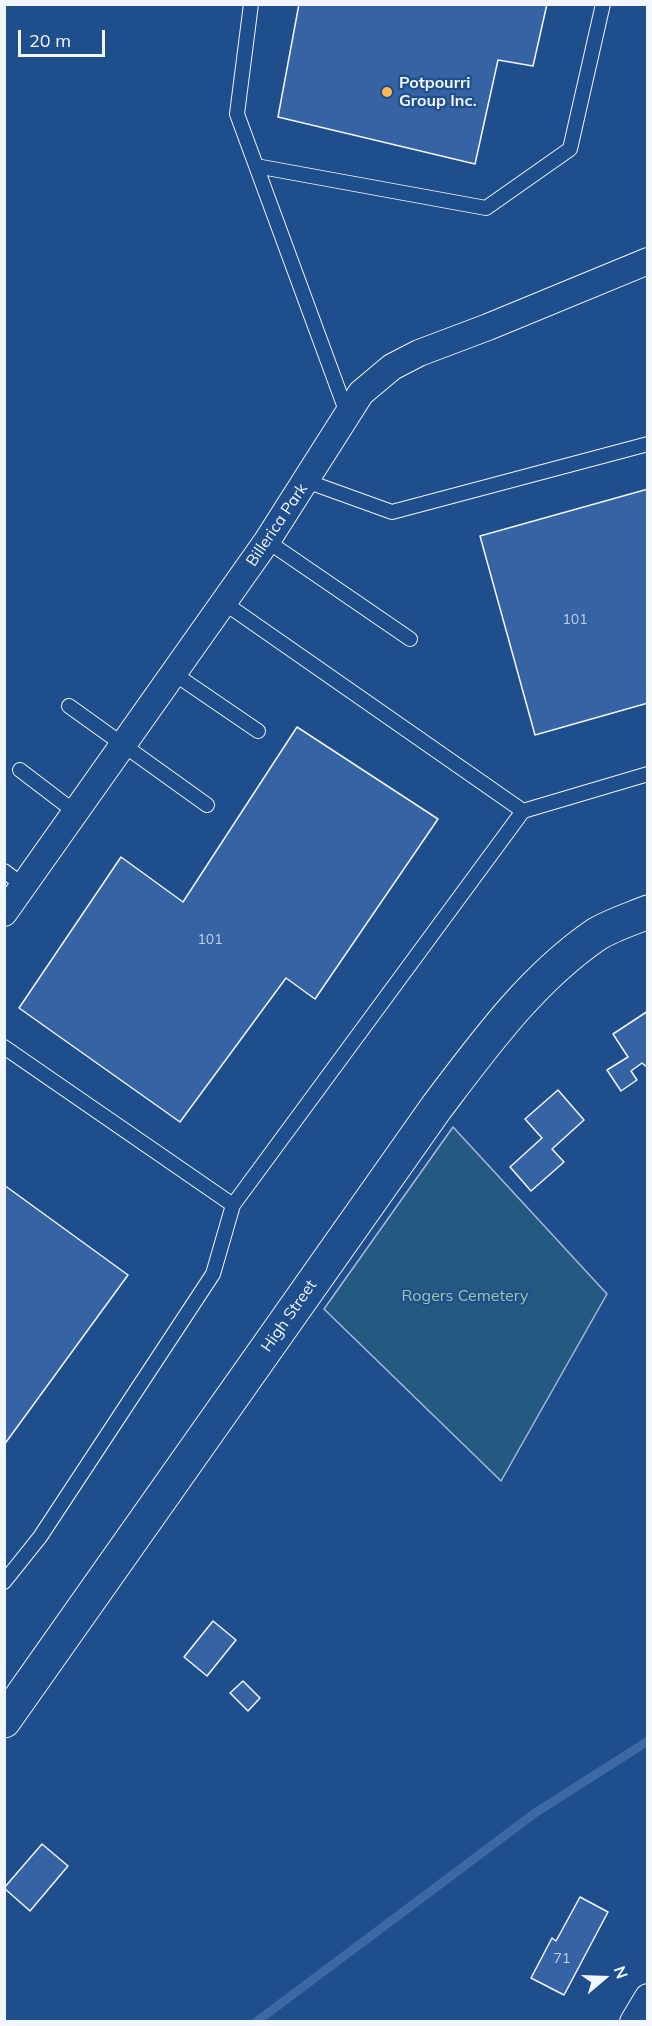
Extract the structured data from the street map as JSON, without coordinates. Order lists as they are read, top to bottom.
{
  "streets": {
    "main road": ["High Street"],
    "street": ["Billerica Park"]
  },
  "parks": ["Rogers Cemetery"],
  "places": ["Potpourri Group Inc."],
  "house_numbers": ["101", "101", "71"],
  "scale_bar": "20 m",
  "north": "right"
}
